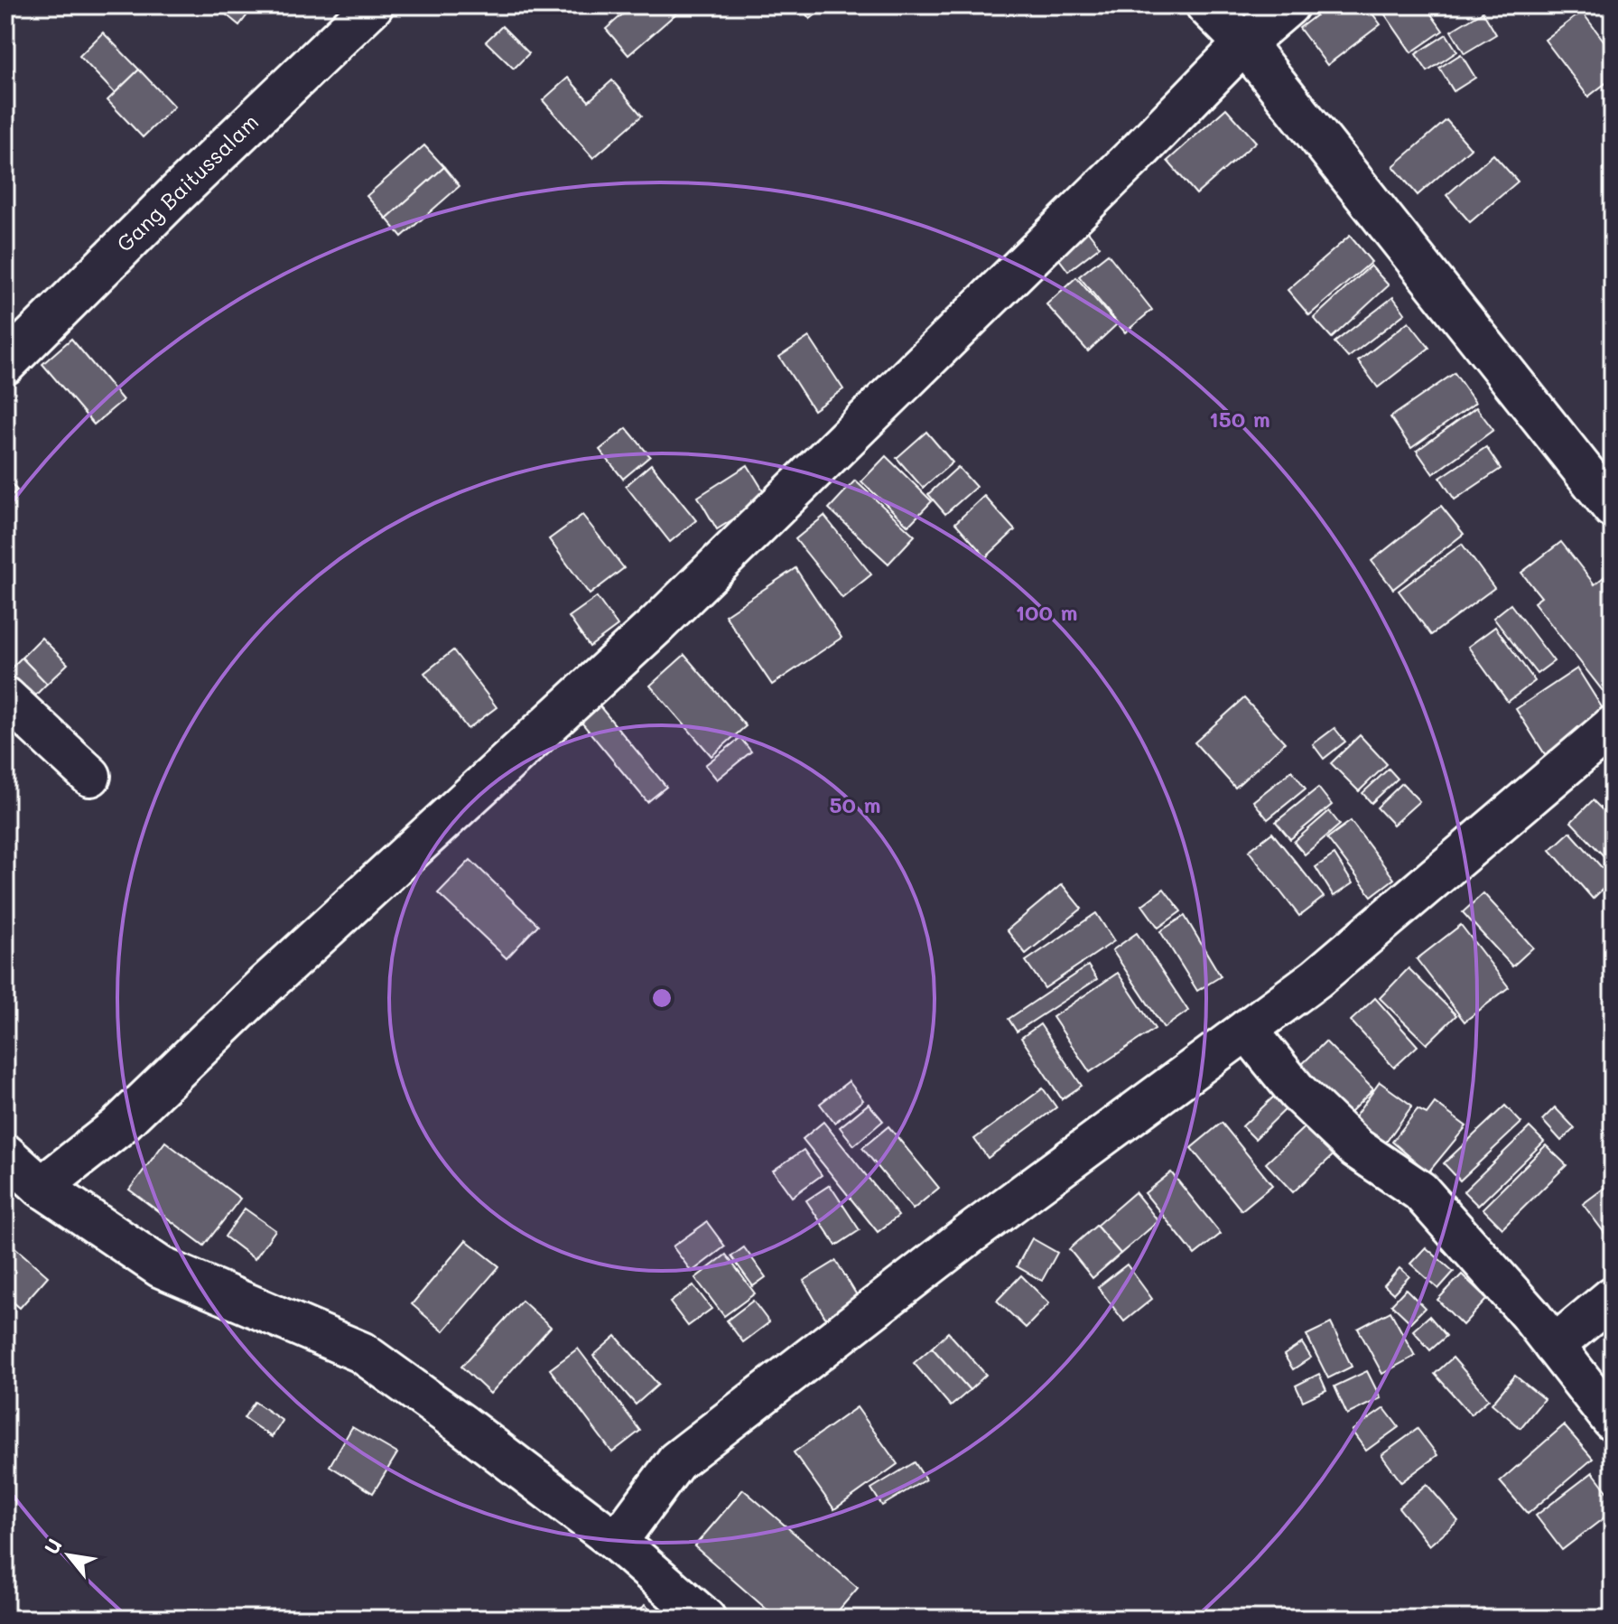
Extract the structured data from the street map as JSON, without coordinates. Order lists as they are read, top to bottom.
{
  "streets": {
    "street": ["Gang Baitussalam"]
  },
  "north": "top left",
  "rings": ["150 m", "100 m", "50 m"]
}
